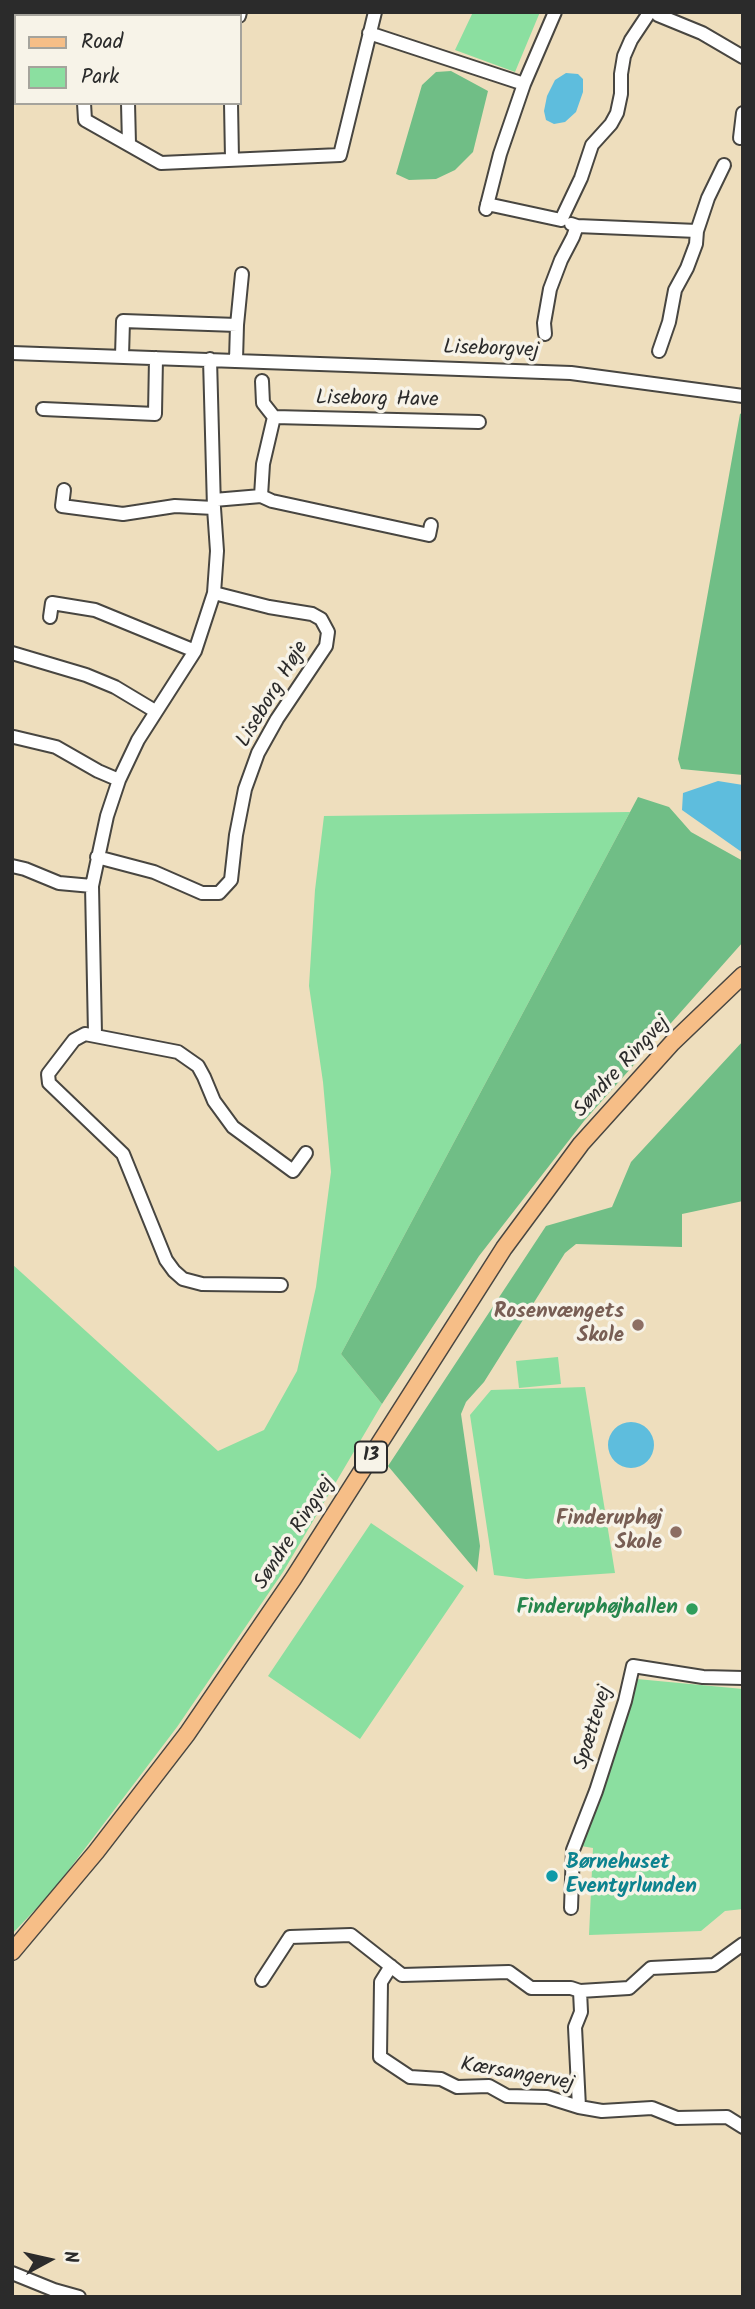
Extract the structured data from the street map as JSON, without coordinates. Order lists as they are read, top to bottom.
{
  "streets": {
    "main road": ["Søndre Ringvej", "13"],
    "street": [
      "Liseborgvej",
      "Liseborg Have",
      "Liseborg Høje",
      "Spættevej",
      "Kærsangervej"
    ]
  },
  "places": [
    "Rosenvængets Skole",
    "Finderuphøj Skole",
    "Finderuphøjhallen",
    "Børnehuset Eventyrlunden"
  ],
  "legend": ["Road", "Park"],
  "north": "right"
}
